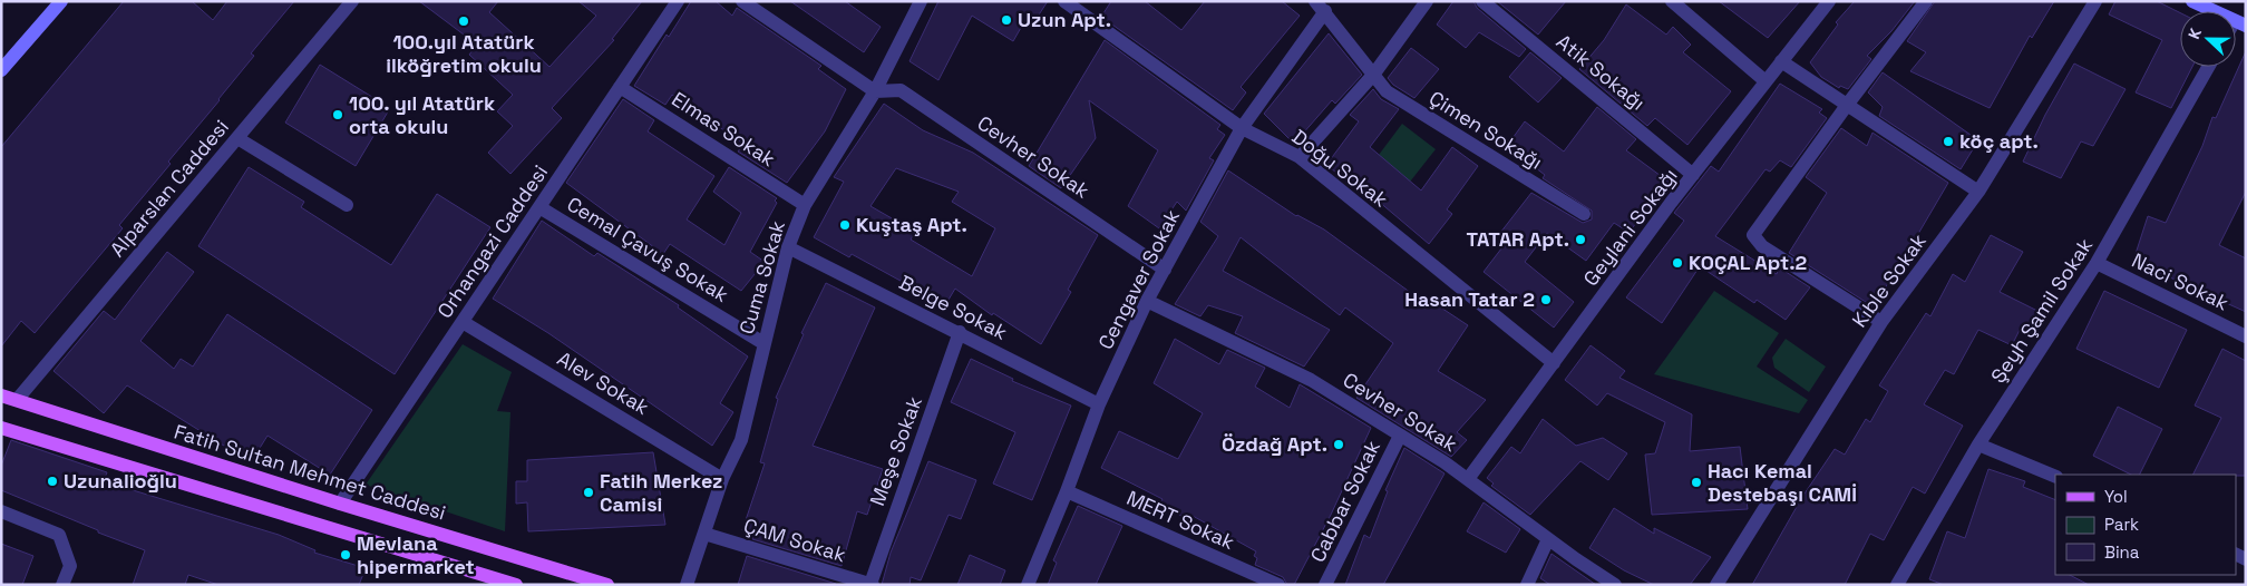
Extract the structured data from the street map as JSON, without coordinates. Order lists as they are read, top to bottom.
{
  "streets": {
    "main road": ["Fatih Sultan Mehmet Caddesi"],
    "street": [
      "Atik Sokağı",
      "Elmas Sokak",
      "Çimen Sokağı",
      "Cevher Sokak",
      "Doğu Sokak",
      "Alparslan Caddesi",
      "Geylani Sokağı",
      "Orhangazi Caddesi",
      "Cemal Çavuş Sokak",
      "Cuma Sokak",
      "Cengaver Sokak",
      "Kıble Sokak",
      "Naci Sokak",
      "Belge Sokak",
      "Şeyh Şamil Sokak",
      "Alev Sokak",
      "Meşe Sokak",
      "Cabbar Sokak",
      "MERT Sokak",
      "ÇAM Sokak"
    ]
  },
  "crossings": [
    ["Atik Sokağı", "Geylani Sokağı"],
    ["Elmas Sokak", "Orhangazi Caddesi"],
    ["Elmas Sokak", "Cuma Sokak"],
    ["Çimen Sokağı", "Cengaver Sokak"],
    ["Cevher Sokak", "Geylani Sokağı"],
    ["Cevher Sokak", "Cuma Sokak"],
    ["Cevher Sokak", "Cengaver Sokak"],
    ["Cevher Sokak", "Cabbar Sokak"],
    ["Doğu Sokak", "Geylani Sokağı"],
    ["Doğu Sokak", "Cengaver Sokak"],
    ["Alparslan Caddesi", "Fatih Sultan Mehmet Caddesi"],
    ["Orhangazi Caddesi", "Cemal Çavuş Sokak"],
    ["Orhangazi Caddesi", "Alev Sokak"],
    ["Orhangazi Caddesi", "Fatih Sultan Mehmet Caddesi"],
    ["Cemal Çavuş Sokak", "Cuma Sokak"],
    ["Cuma Sokak", "Belge Sokak"],
    ["Cuma Sokak", "Alev Sokak"],
    ["Cuma Sokak", "ÇAM Sokak"],
    ["Cengaver Sokak", "Belge Sokak"],
    ["Cengaver Sokak", "MERT Sokak"],
    ["Naci Sokak", "Şeyh Şamil Sokak"],
    ["Belge Sokak", "Meşe Sokak"],
    ["Meşe Sokak", "ÇAM Sokak"]
  ],
  "places": [
    "Uzun Apt.",
    "100.yıl Atatürk ilköğretim okulu",
    "100. yıl Atatürk orta okulu",
    "köç apt.",
    "Kuştaş Apt.",
    "TATAR Apt.",
    "KOÇAL Apt.2",
    "Hasan Tatar 2",
    "Özdağ Apt.",
    "Uzunalioğlu",
    "Hacı Kemal Destebaşı CAMİ",
    "Fatih Merkez Camisi",
    "Mevlana hipermarket"
  ],
  "legend": ["Yol", "Park", "Bina"],
  "north": "left"
}
